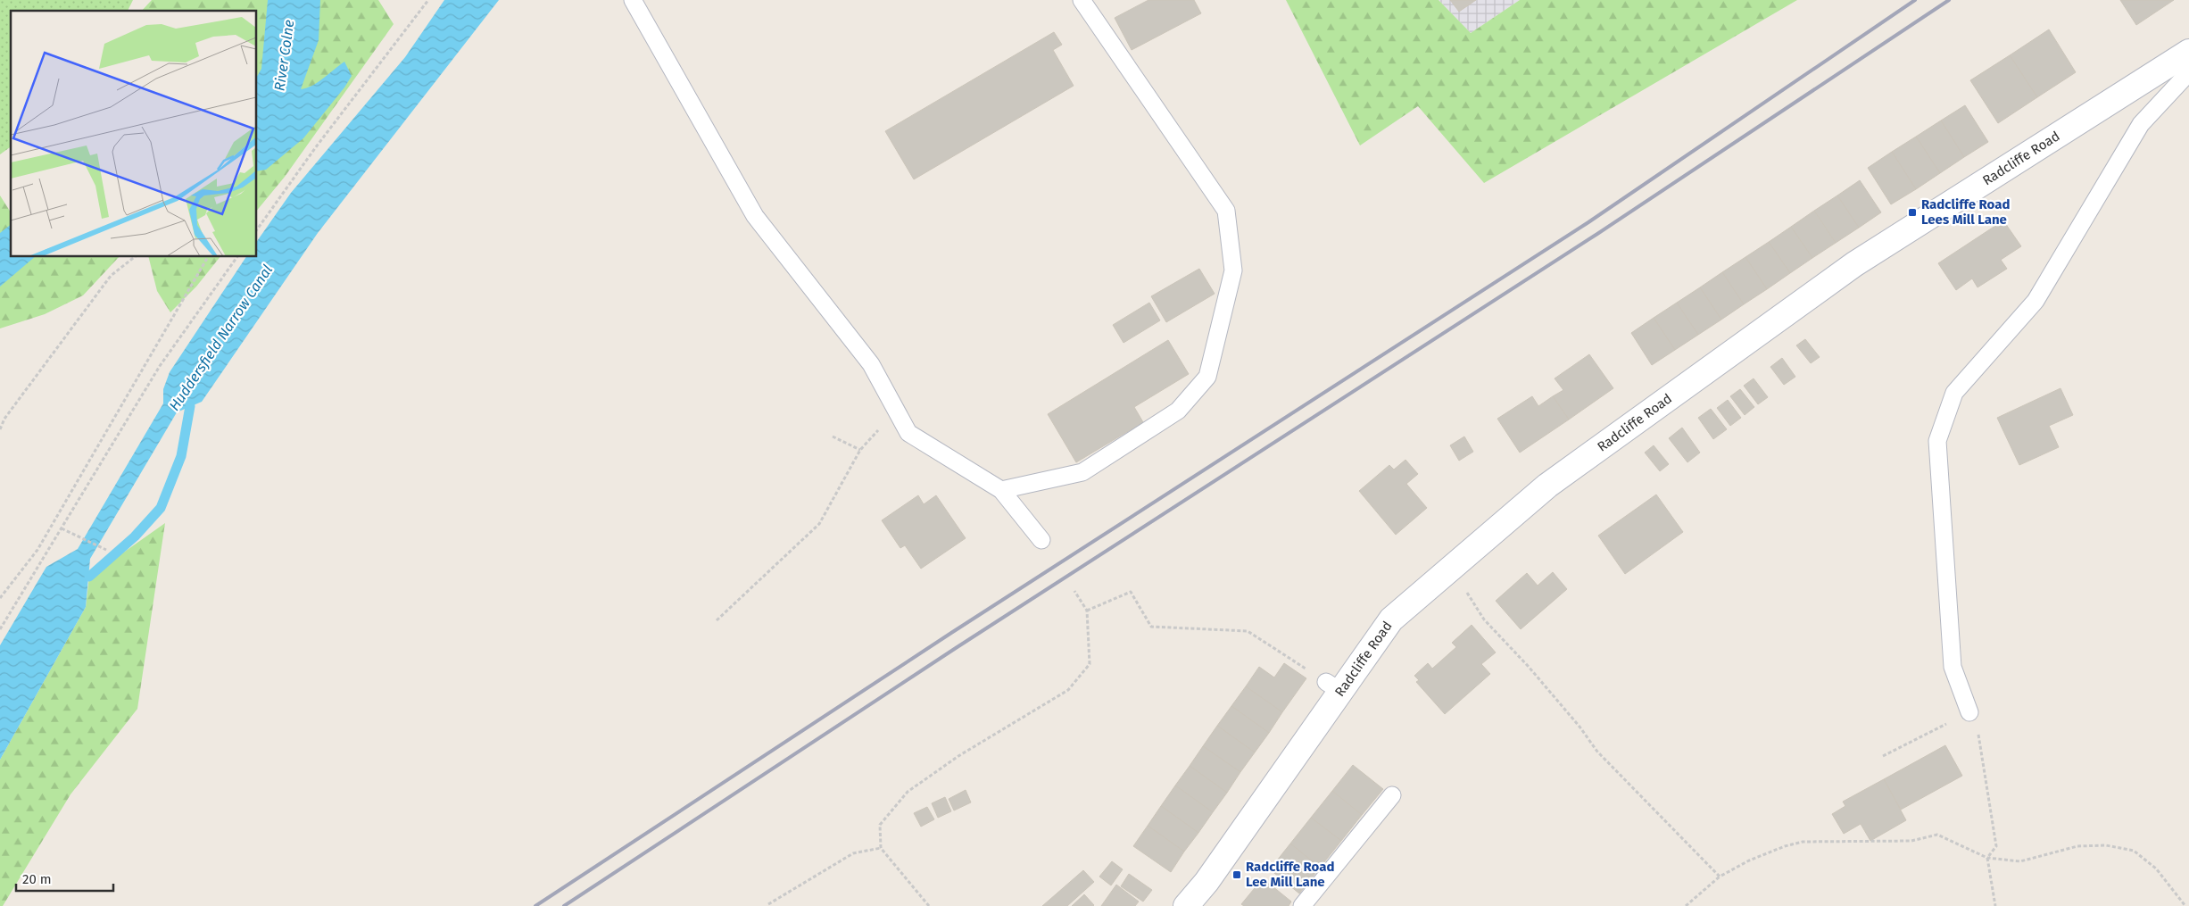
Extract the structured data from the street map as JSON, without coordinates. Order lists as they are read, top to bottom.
{
  "streets": {
    "street": ["Radcliffe Road"]
  },
  "water": ["River Colne", "Huddersfield Narrow Canal"],
  "places": {
    "transit": ["Radcliffe Road Lees Mill Lane", "Radcliffe Road Lee Mill Lane"]
  },
  "scale_bar": "20 m"
}
